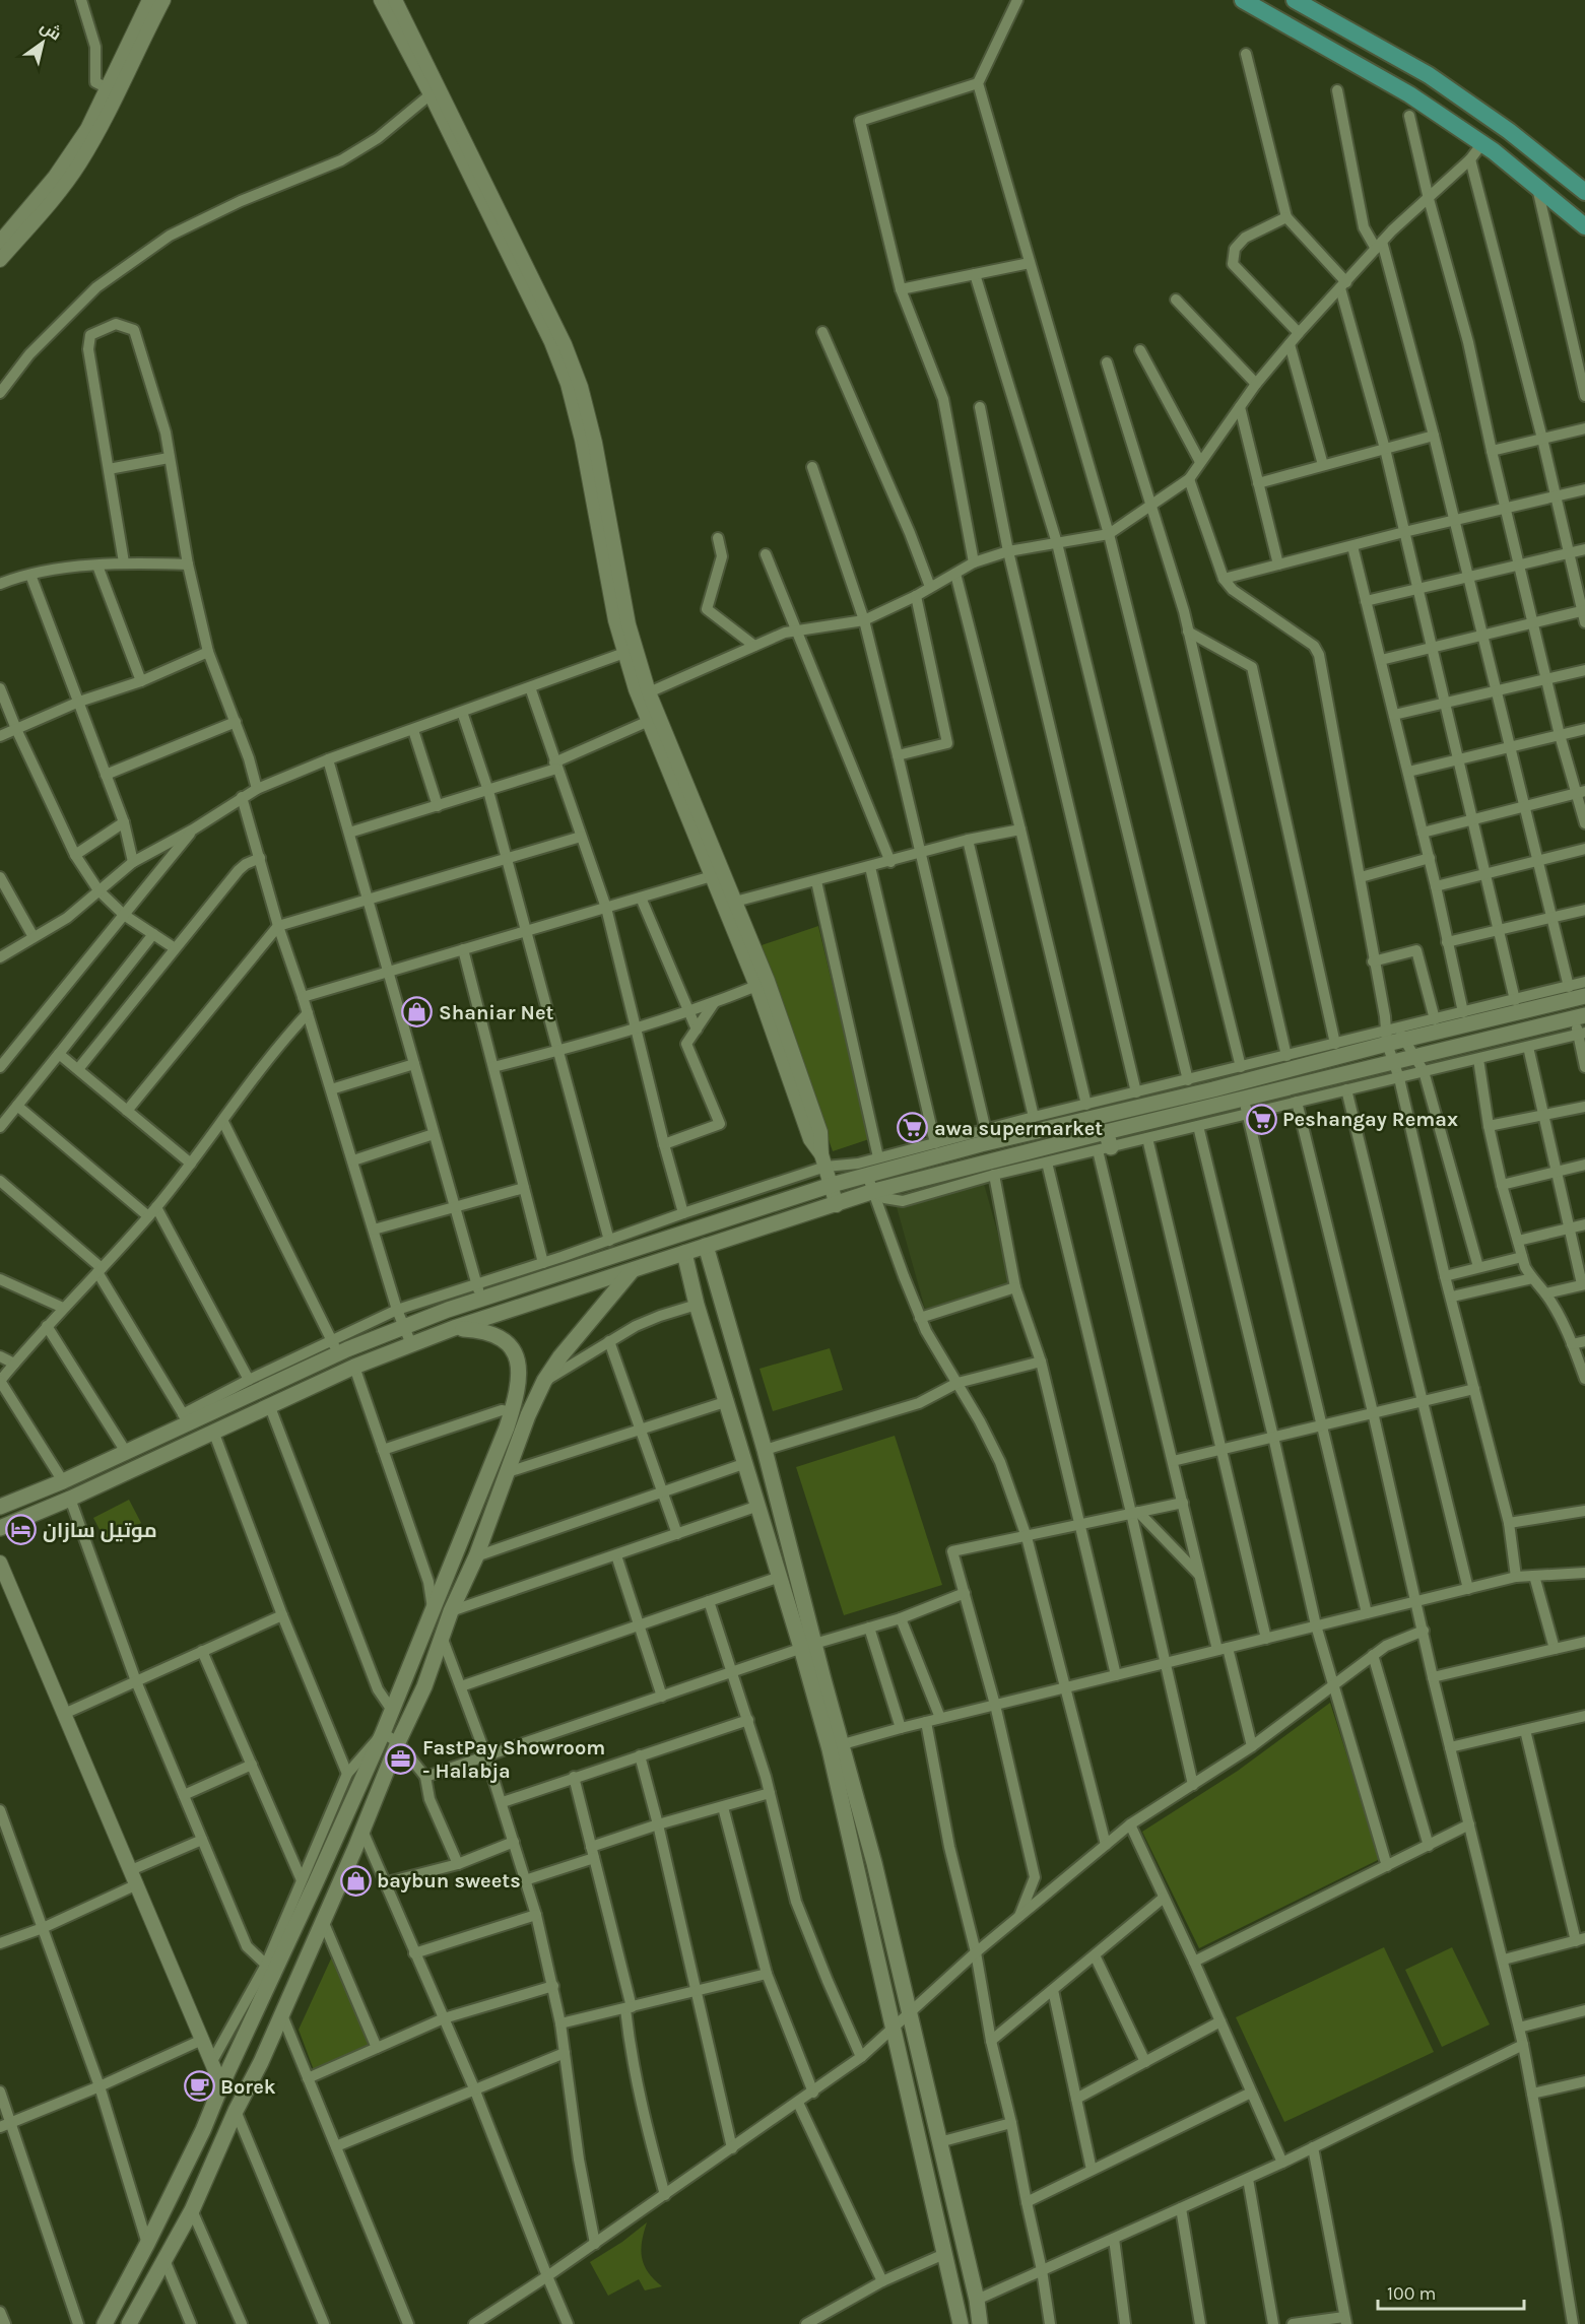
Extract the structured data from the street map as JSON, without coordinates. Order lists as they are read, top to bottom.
{
  "places": {
    "shop": ["Shaniar Net", "baybun sweets"],
    "supermarket": ["Peshangay Remax", "awa supermarket"],
    "hotel": ["موتيل سازان"],
    "office": ["FastPay Showroom - Halabja"],
    "cafe": ["Borek"]
  },
  "scale_bar": "100 m",
  "north": "top right"
}
